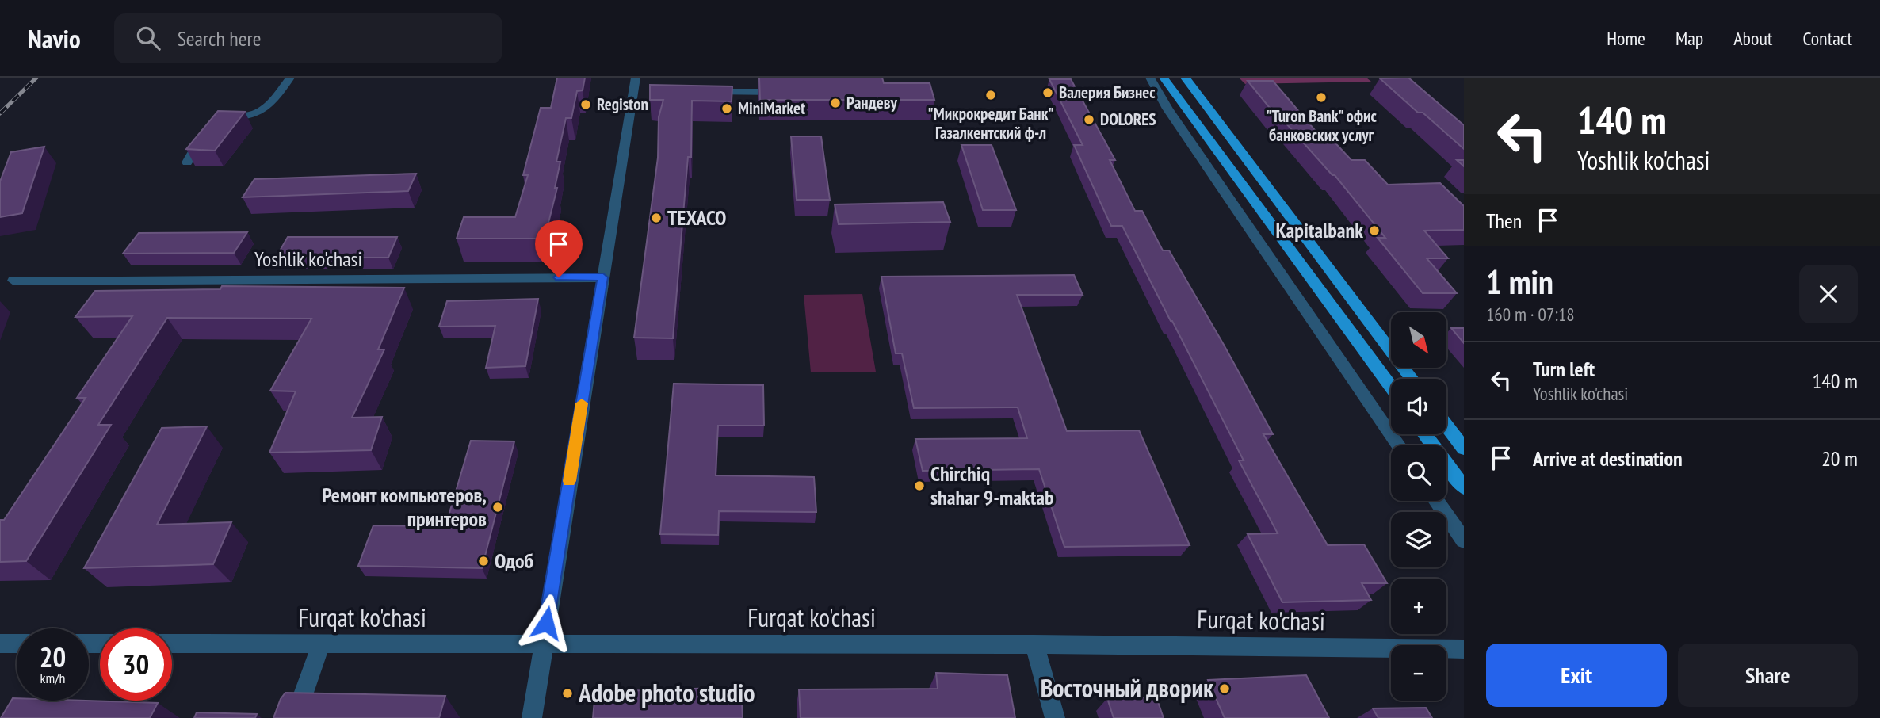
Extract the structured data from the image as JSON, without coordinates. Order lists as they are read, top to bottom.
{
  "streets": {
    "street": ["Yoshlik ko'chasi", "Furqat ko'chasi"]
  },
  "places": [
    "Валерия Бизнес",
    "\"Микрокредит Банк\" Газалкентский ф-л",
    "\"Turon Bank\" офис банковских услуг",
    "Рандеву",
    "Registon",
    "MiniMarket",
    "DOLORES",
    "TEXACO",
    "Kapitalbank",
    "Chirchiq shahar 9-maktab",
    "Ремонт компьютеров, принтеров",
    "Одоб",
    "Восточный дворик",
    "Adobe photo studio"
  ],
  "north": "bottom right",
  "page": {
    "header": "Navio",
    "search": "Search here",
    "nav": [
      "Home",
      "Map",
      "About",
      "Contact"
    ],
    "turn": ["140 m", "Yoshlik ko'chasi"],
    "then": "Then",
    "heading": ["1 min", "160 m · 07:18"],
    "map_buttons": ["+", "−"],
    "list": [
      {
        "name": "Turn left",
        "note": "Yoshlik ko'chasi",
        "value": "140 m"
      },
      {
        "name": "Arrive at destination",
        "value": "20 m"
      }
    ],
    "speed": "20 km/h",
    "limit": "30",
    "buttons": ["Exit", "Share"]
  }
}
